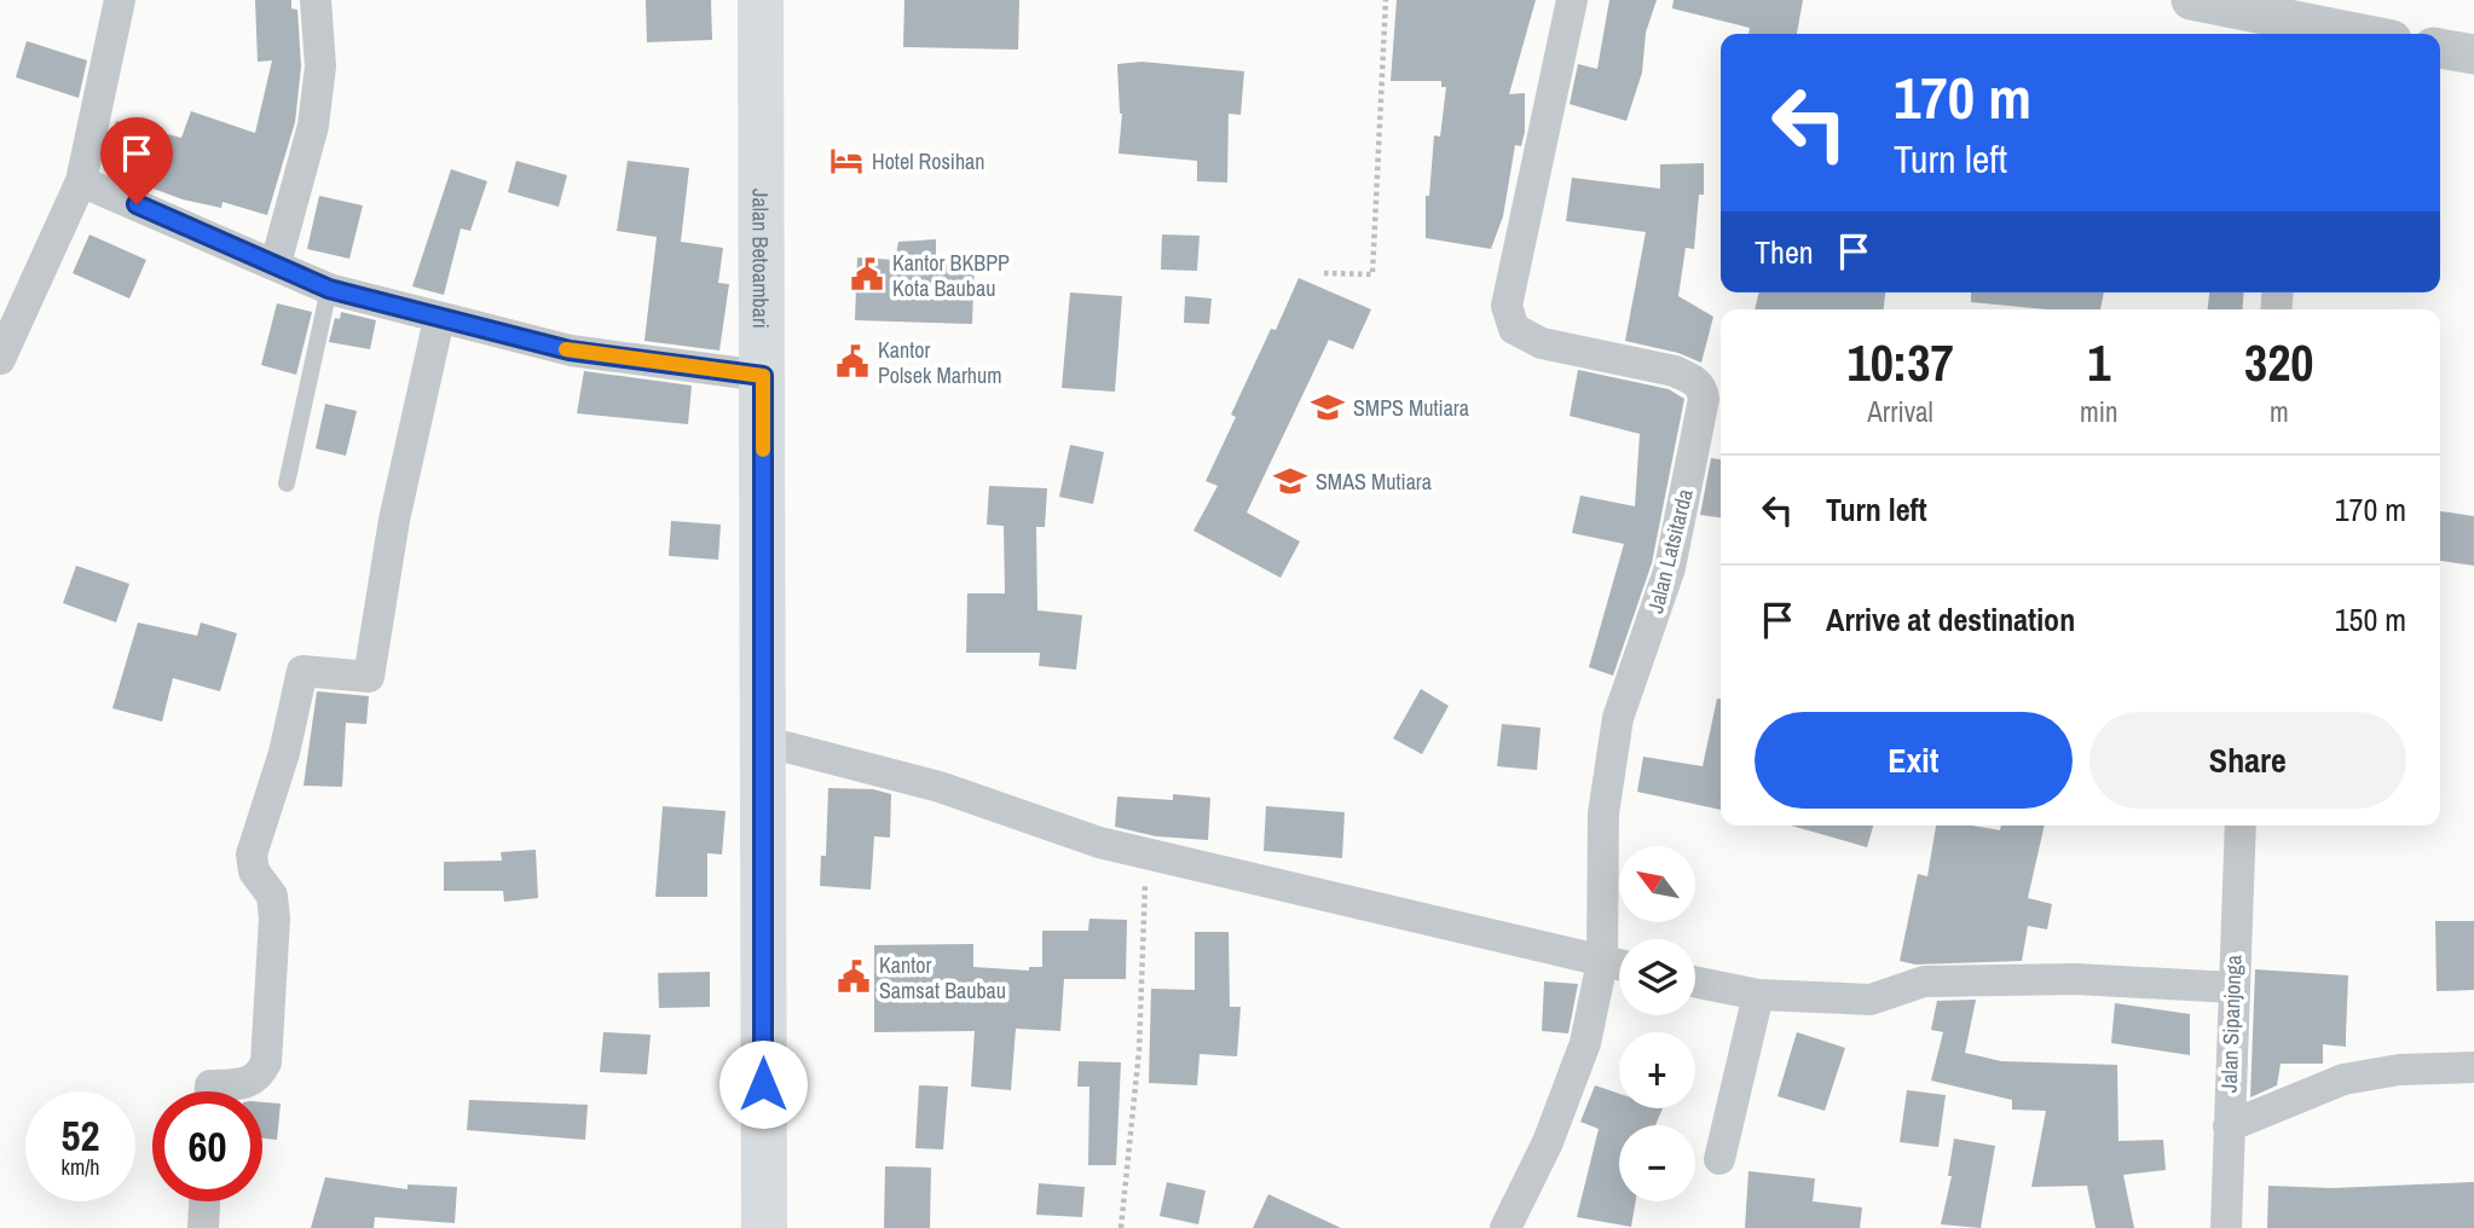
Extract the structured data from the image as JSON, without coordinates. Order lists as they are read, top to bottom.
{
  "streets": {
    "main road": ["Jalan Betoambari"],
    "street": ["Jalan Latsitarda", "Jalan Sipanjonga"]
  },
  "places": {
    "hotel": ["Hotel Rosihan"],
    "public building": ["Kantor BKBPP Kota Baubau", "Kantor Polsek Marhum", "Kantor Samsat Baubau"],
    "school or university": ["SMPS Mutiara", "SMAS Mutiara"]
  },
  "north": "top left",
  "page": {
    "turn": ["170 m", "Turn left"],
    "then": "Then",
    "eta": [
      "10:37",
      "Arrival",
      "1",
      "min",
      "320",
      "m"
    ],
    "list": [
      {
        "name": "Turn left",
        "value": "170 m"
      },
      {
        "name": "Arrive at destination",
        "value": "150 m"
      }
    ],
    "buttons": ["Exit", "Share"],
    "map_buttons": ["+", "−"],
    "speed": "52 km/h",
    "limit": "60"
  }
}
